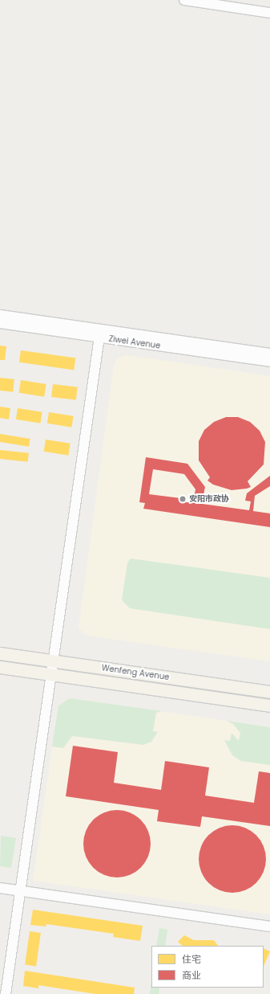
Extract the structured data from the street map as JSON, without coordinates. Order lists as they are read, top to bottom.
{
  "streets": {
    "main road": ["Wenfeng Avenue"],
    "street": ["Ziwei Avenue"]
  },
  "places": ["安阳市政协"],
  "legend": ["住宅", "商业"]
}
